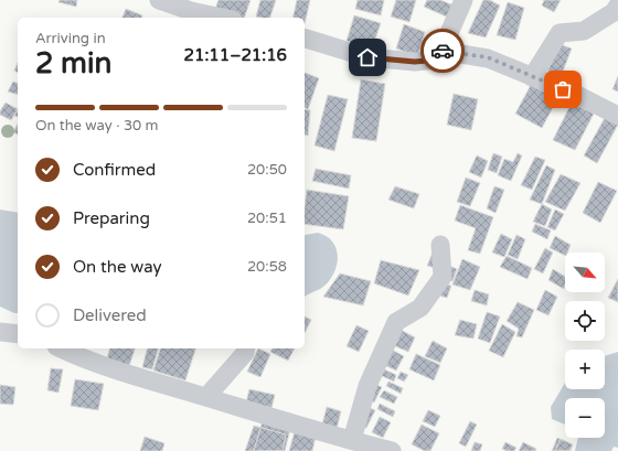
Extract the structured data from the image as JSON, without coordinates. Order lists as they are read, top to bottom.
{
  "north": "bottom right",
  "page": {
    "heading": ["2 min", "Arriving in", "21:11–21:16"],
    "bar": "On the way · 30 m",
    "list": [
      ["Confirmed", "20:50"],
      ["Preparing", "20:51"],
      ["On the way", "20:58"],
      "Delivered"
    ],
    "map_buttons": ["+", "−"]
  }
}
